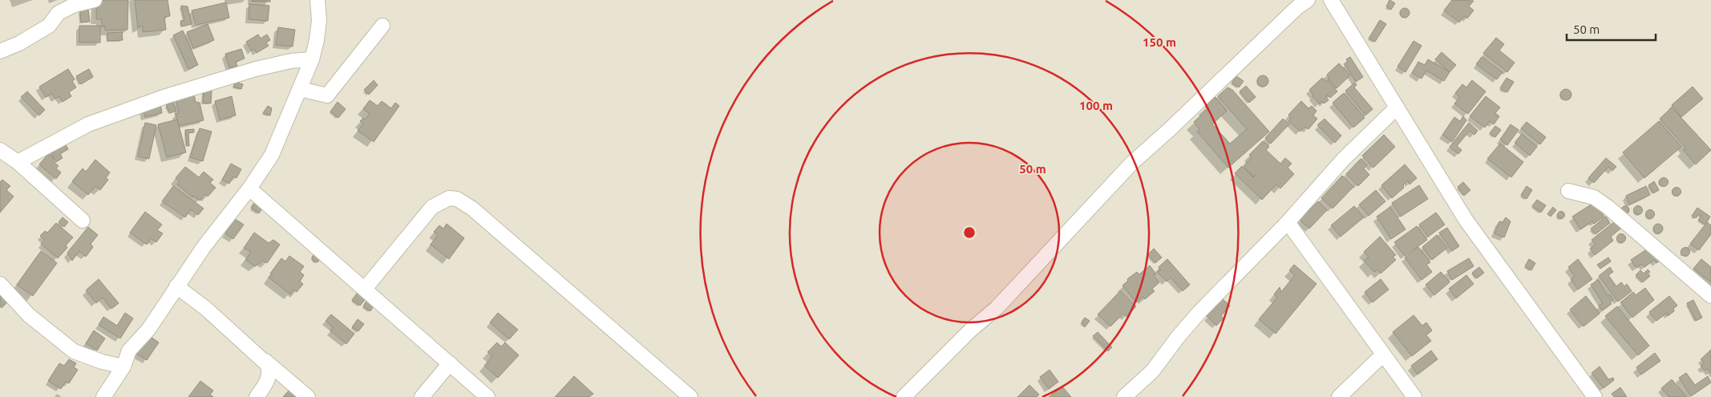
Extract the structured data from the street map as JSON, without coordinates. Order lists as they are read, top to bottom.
{
  "scale_bar": "50 m",
  "rings": ["150 m", "100 m", "50 m"]
}
